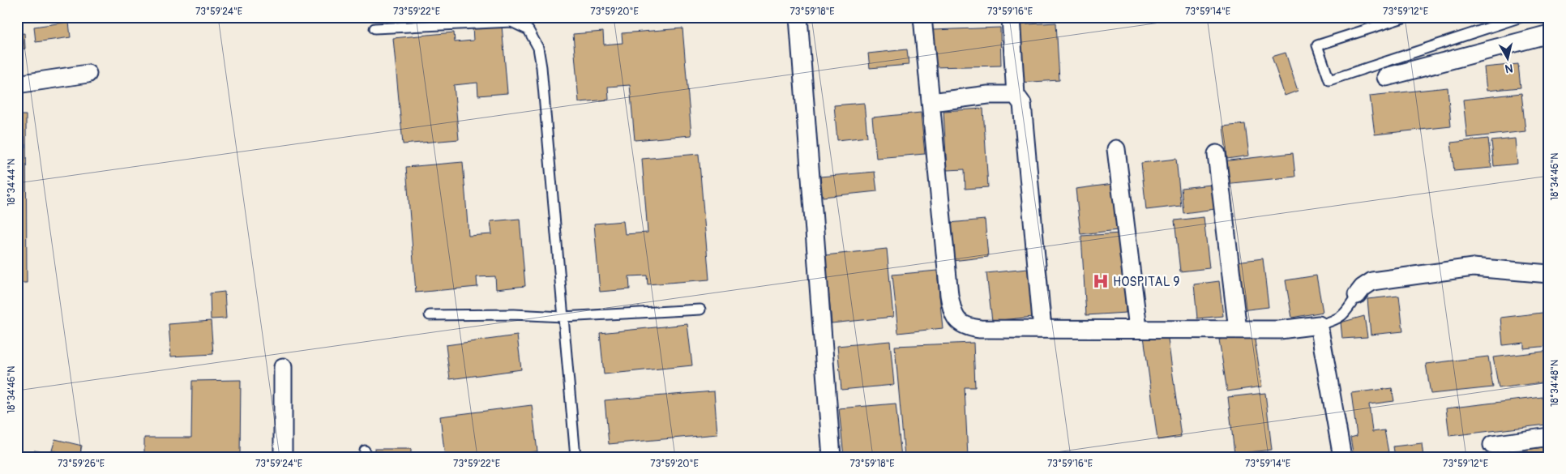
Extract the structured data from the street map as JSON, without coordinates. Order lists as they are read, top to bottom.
{
  "places": {
    "hospital": ["HOSPITAL 9"]
  },
  "north": "bottom",
  "coordinates": [
    "73°59'24\"E",
    "73°59'22\"E",
    "73°59'20\"E",
    "73°59'18\"E",
    "73°59'16\"E",
    "73°59'14\"E",
    "73°59'12\"E",
    "18°34'46\"N",
    "18°34'44\"N",
    "18°34'48\"N",
    "73°59'26\"E"
  ]
}
